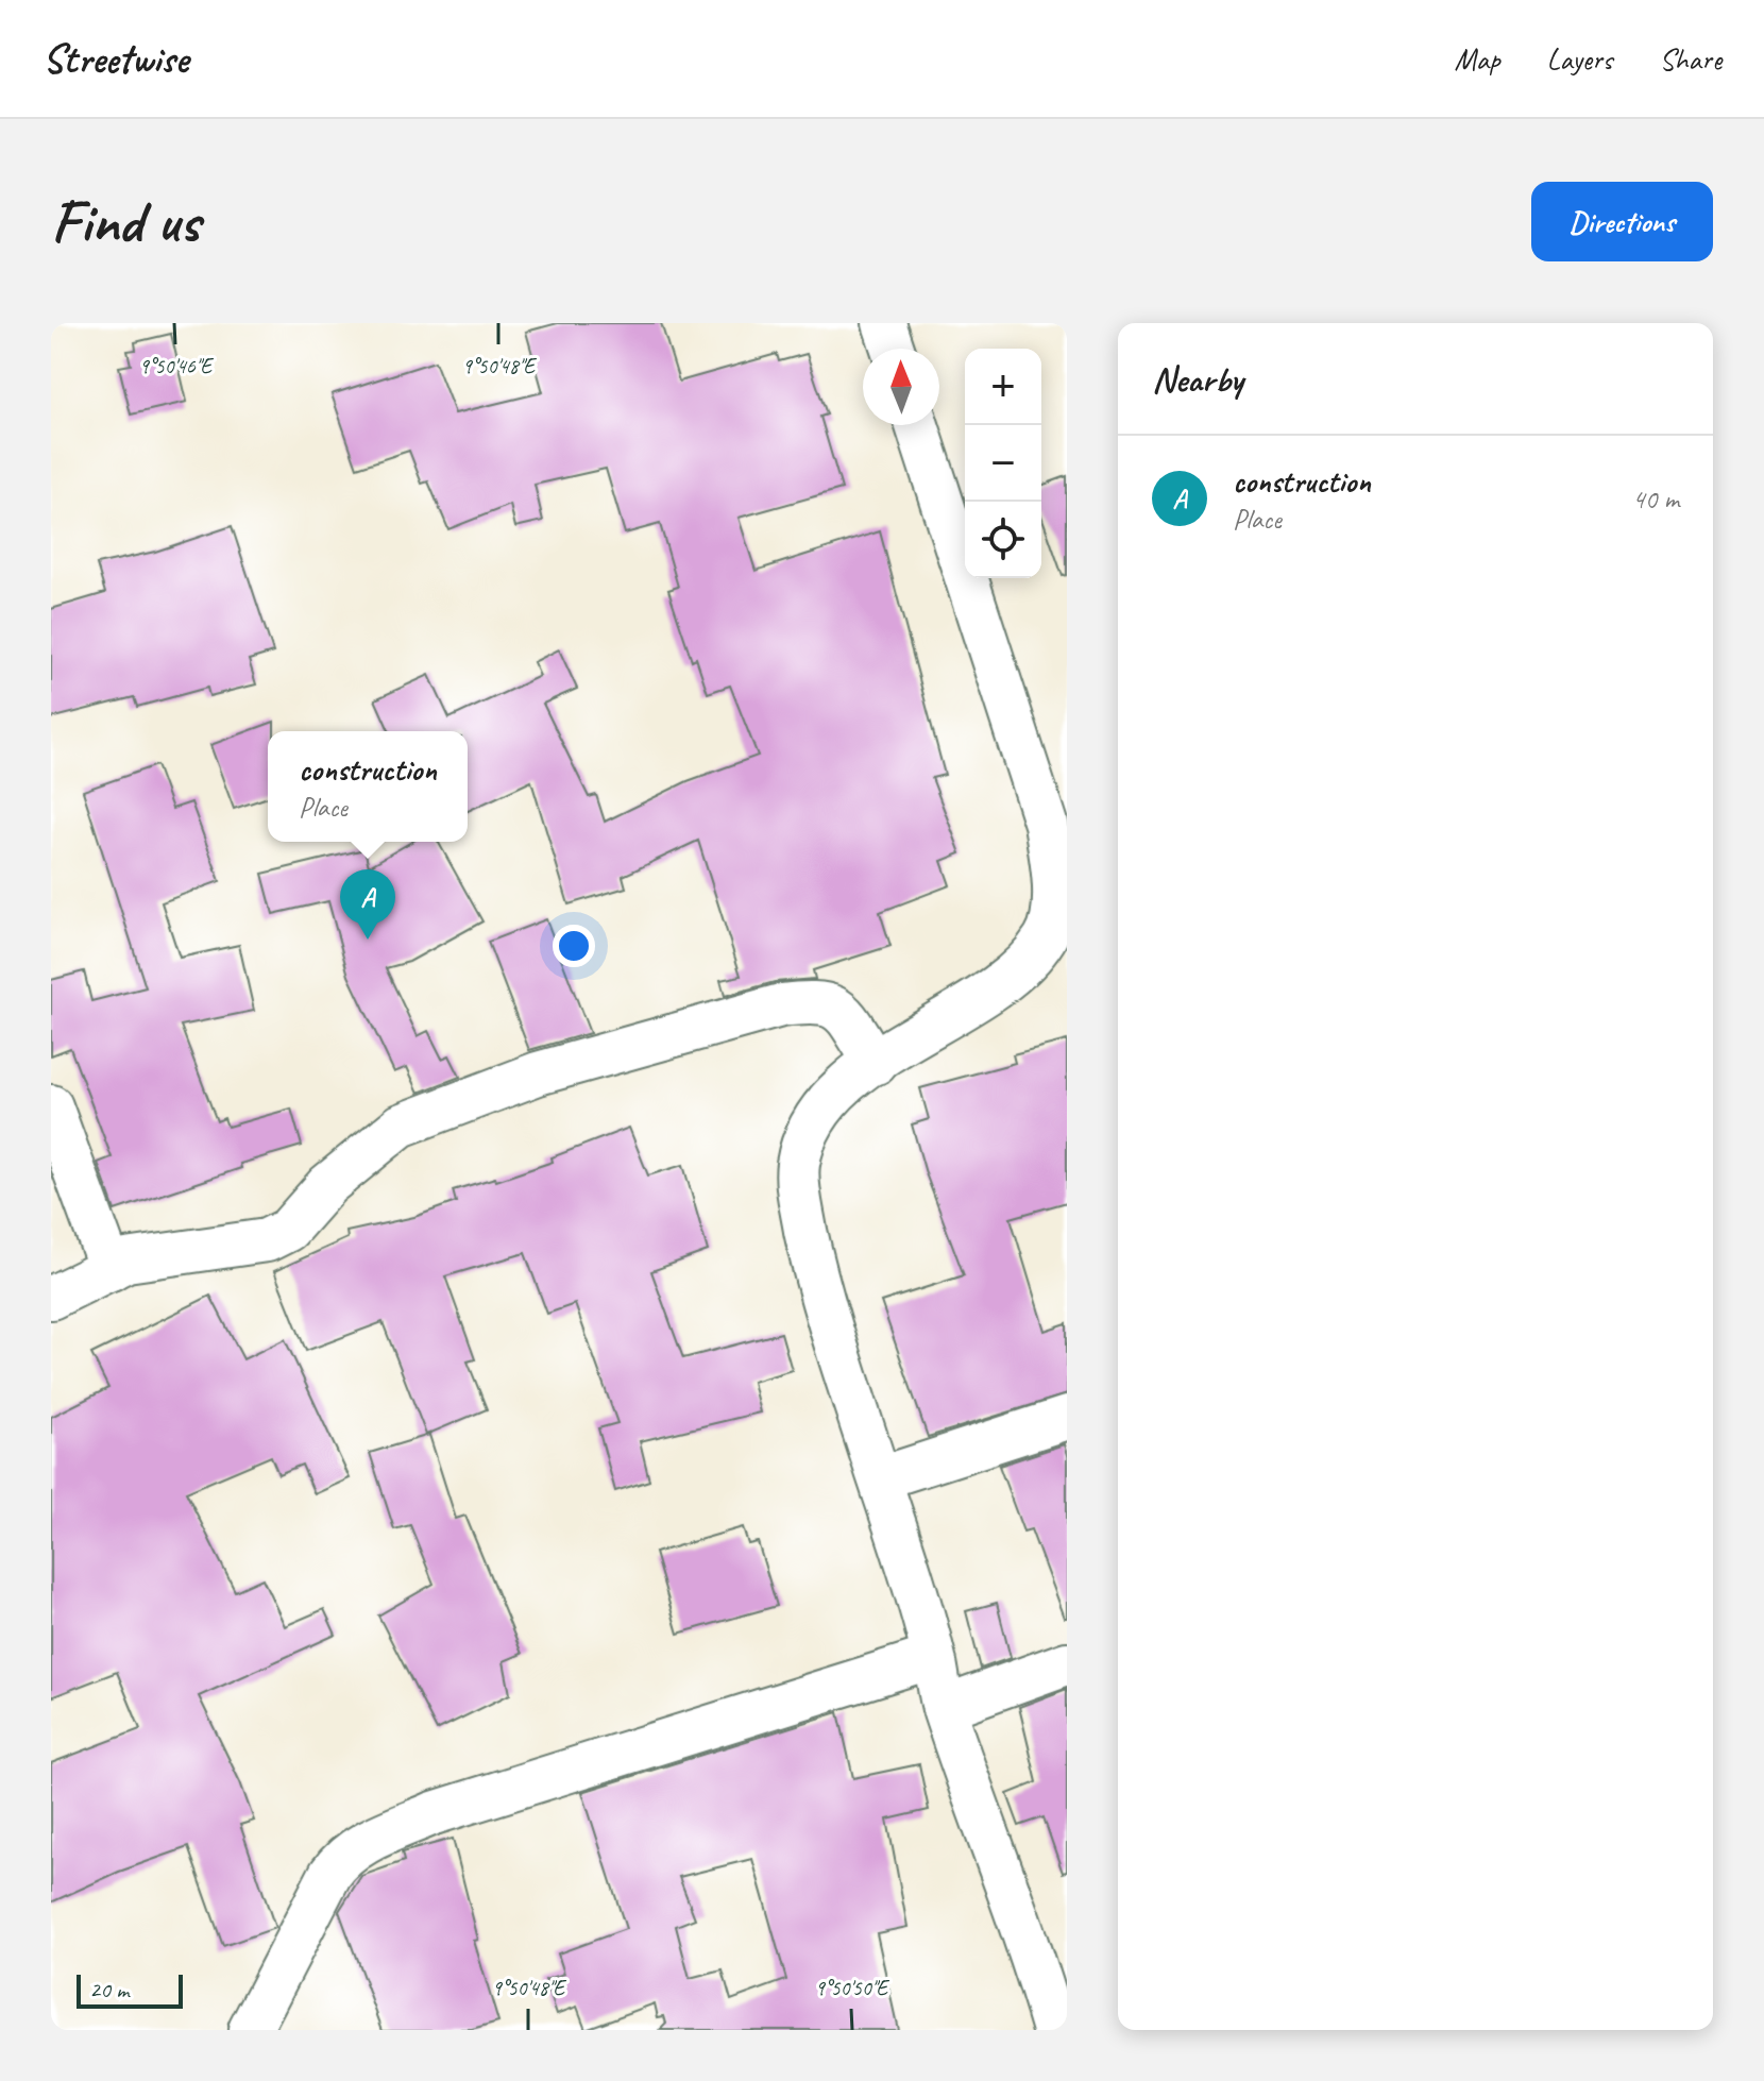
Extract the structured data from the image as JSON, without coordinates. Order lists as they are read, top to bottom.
{
  "scale_bar": "20 m",
  "north": "top",
  "page": {
    "header": "Streetwise",
    "nav": ["Map", "Layers", "Share"],
    "buttons": "Directions",
    "title": "Find us",
    "heading": "Nearby",
    "map_buttons": ["+", "−"],
    "list": [
      {
        "mark": "A",
        "name": "construction",
        "note": "Place",
        "value": "40 m"
      }
    ],
    "popup": ["construction", "Place"],
    "pins": "A",
    "scale": "20 m"
  },
  "coordinates": ["9°50'46\"E", "9°50'48\"E", "9°50'50\"E"]
}
